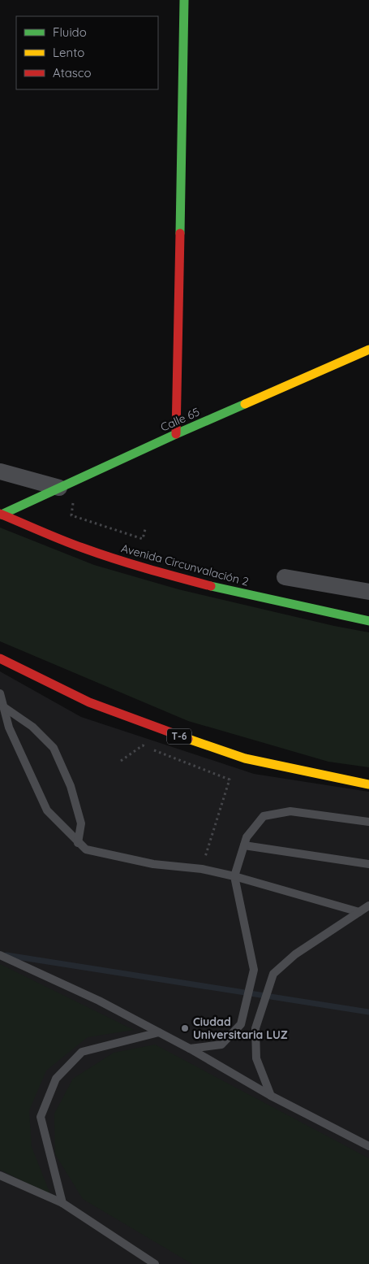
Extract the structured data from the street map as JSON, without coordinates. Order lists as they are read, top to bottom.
{
  "streets": {
    "main road": ["Calle 65", "Avenida Circunvalación 2", "T-6"]
  },
  "crossings": [
    ["Calle 65", "Avenida Circunvalación 2"]
  ],
  "places": ["Ciudad Universitaria LUZ"],
  "legend": ["Fluido", "Lento", "Atasco"]
}
